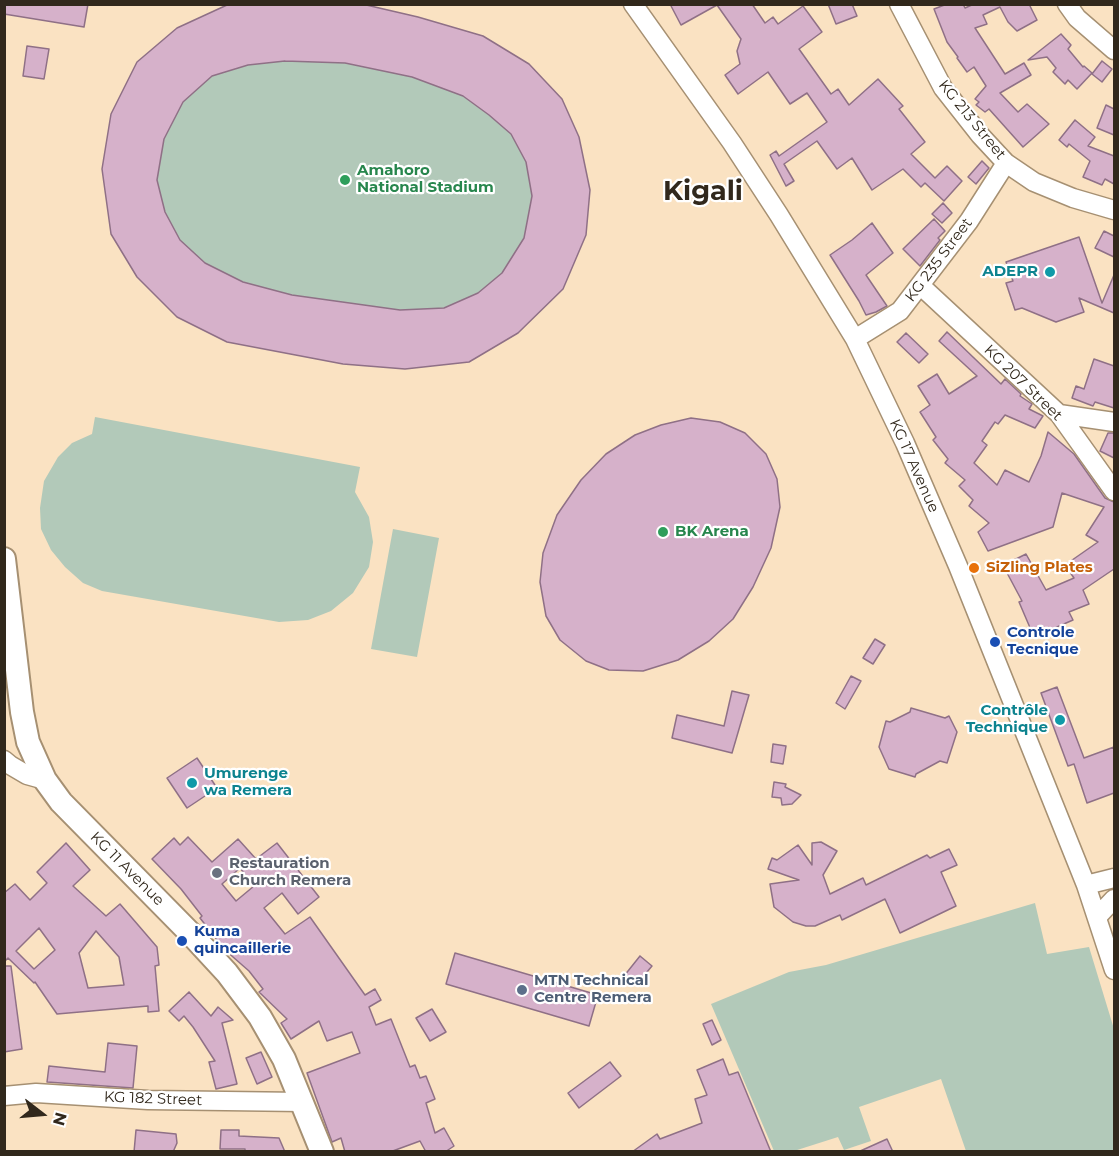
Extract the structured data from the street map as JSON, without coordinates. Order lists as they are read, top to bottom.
{
  "streets": {
    "main road": ["KG 11 Avenue"],
    "street": [
      "KG 213 Street",
      "KG 235 Street",
      "KG 207 Street",
      "KG 17 Avenue",
      "KG 182 Street"
    ]
  },
  "crossings": [
    ["KG 213 Street", "KG 235 Street"],
    ["KG 235 Street", "KG 207 Street"],
    ["KG 235 Street", "KG 17 Avenue"],
    ["KG 11 Avenue", "KG 182 Street"]
  ],
  "districts": ["Kigali"],
  "places": [
    "Amahoro National Stadium",
    "ADEPR",
    "BK Arena",
    "SiZling Plates",
    "Controle Tecnique",
    "Contrôle Technique",
    "Umurenge wa Remera",
    "Restauration Church Remera",
    "Kuma quincaillerie",
    "MTN Technical Centre Remera"
  ],
  "north": "right"
}
